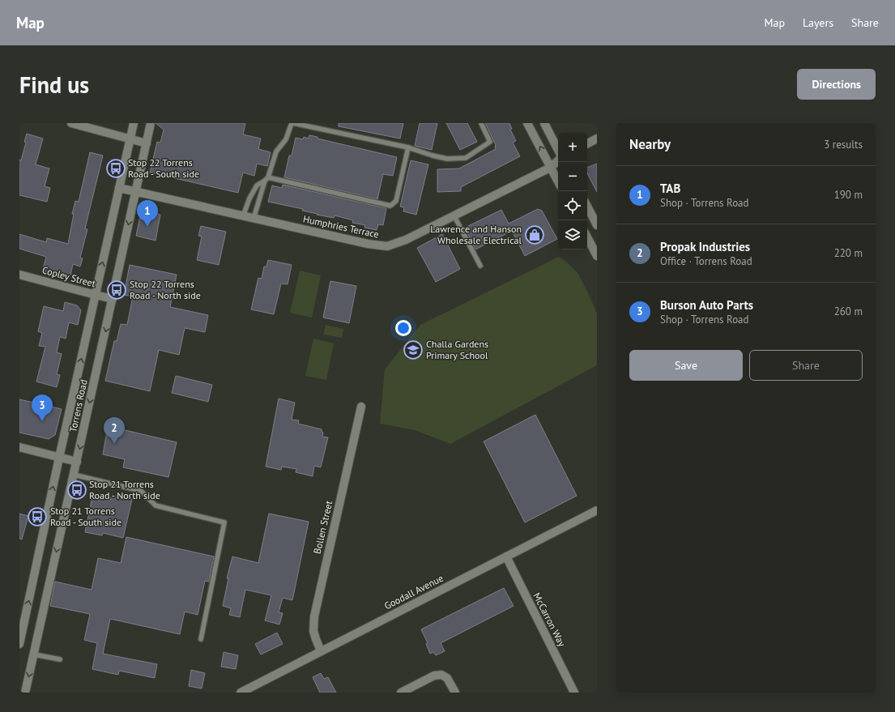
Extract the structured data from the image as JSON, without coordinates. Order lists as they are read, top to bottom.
{
  "streets": {
    "street": [
      "Humphries Terrace",
      "Copley Street",
      "Torrens Road",
      "Bollen Street",
      "Goodall Avenue",
      "McCarron Way"
    ]
  },
  "crossings": [
    ["Humphries Terrace", "Torrens Road"],
    ["Copley Street", "Torrens Road"],
    ["Bollen Street", "Goodall Avenue"],
    ["Goodall Avenue", "McCarron Way"]
  ],
  "places": {
    "bus stop": [
      "Stop 22 Torrens Road - South side",
      "Stop 22 Torrens Road - North side",
      "Stop 21 Torrens Road - North side",
      "Stop 21 Torrens Road - South side"
    ],
    "shop": ["Lawrence and Hanson Wholesale Electrical"],
    "school or university": ["Challa Gardens Primary School"]
  },
  "page": {
    "header": "Map",
    "nav": ["Map", "Layers", "Share"],
    "buttons": [
      "Directions",
      ["Save", "Share"]
    ],
    "title": "Find us",
    "heading": ["Nearby", "3 results"],
    "map_buttons": ["+", "−"],
    "list": [
      {
        "mark": "1",
        "name": "TAB",
        "note": "Shop · Torrens Road",
        "value": "190 m"
      },
      {
        "mark": "2",
        "name": "Propak Industries",
        "note": "Office · Torrens Road",
        "value": "220 m"
      },
      {
        "mark": "3",
        "name": "Burson Auto Parts",
        "note": "Shop · Torrens Road",
        "value": "260 m"
      }
    ],
    "pins": ["1", "3", "2"]
  }
}
